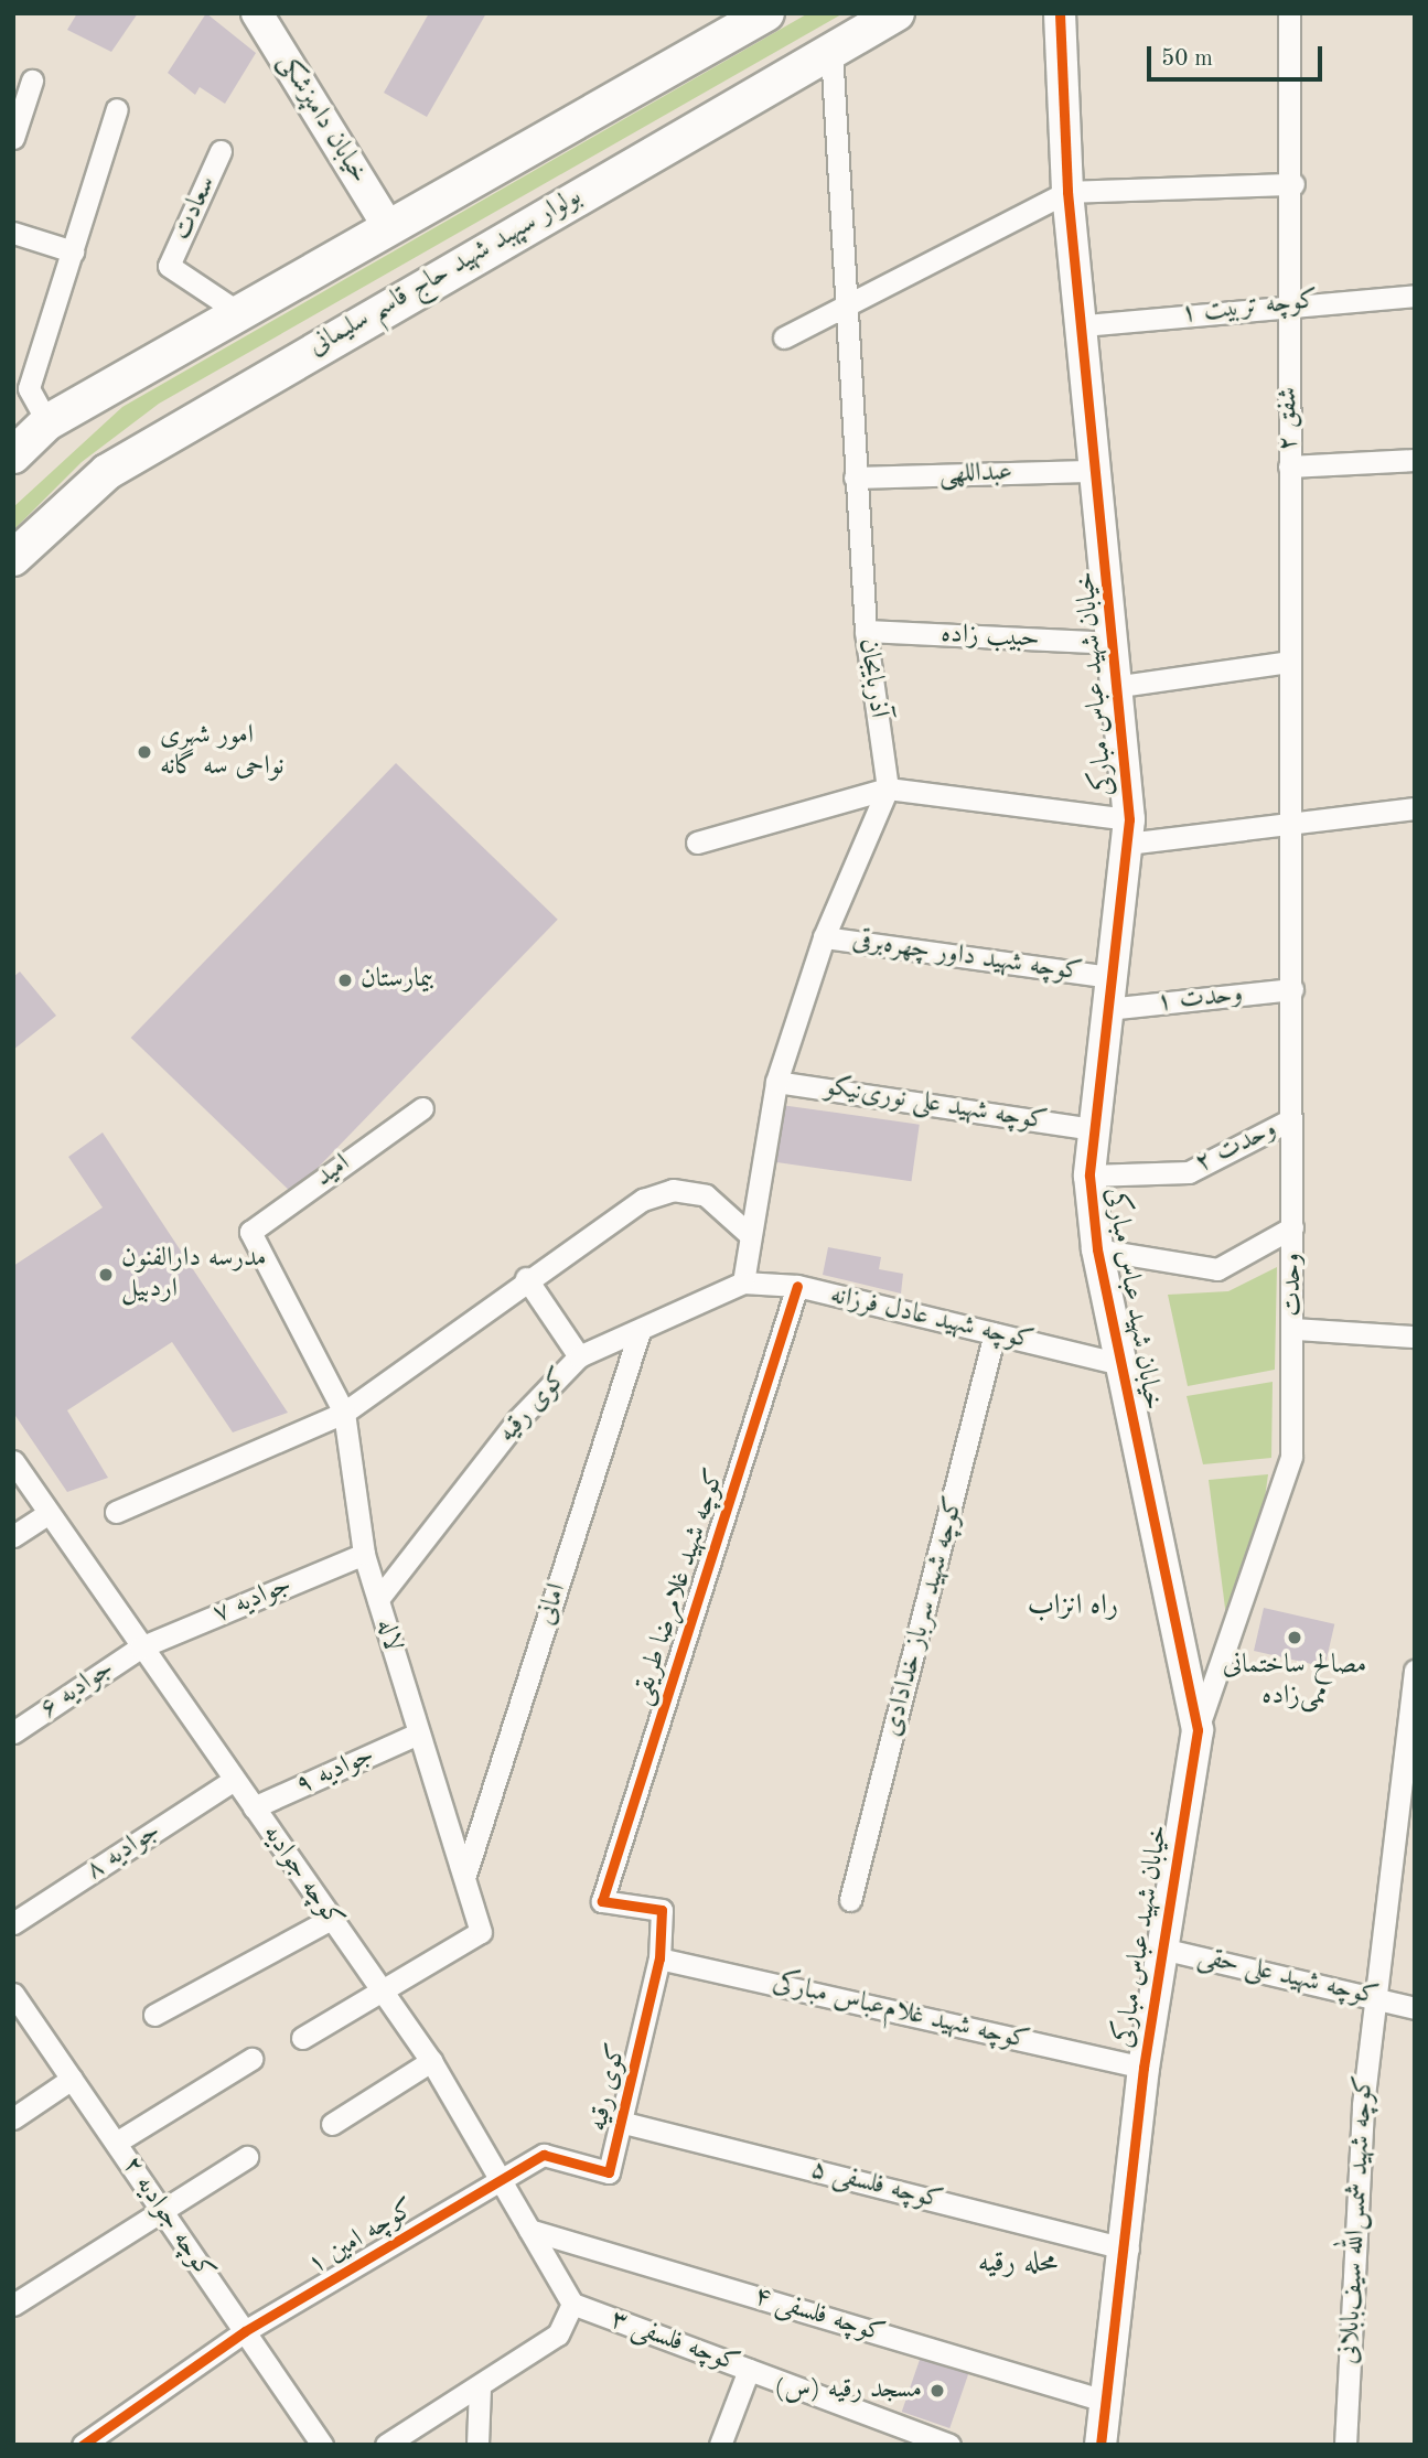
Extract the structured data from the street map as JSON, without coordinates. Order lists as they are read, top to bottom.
{
  "streets": {
    "main road": ["بولوار سپهبد شهید حاج قاسم سلیمانی"],
    "street": [
      "خیابان دامپزشکی",
      "سعادت",
      "کوچه تربیت ۱",
      "شفق ۲",
      "عبداللهی",
      "حبیب زاده",
      "آذربایجان",
      "خیابان شهید عباس مبارکی",
      "کوچه شهید داور چهره‌برقی",
      "وحدت ۱",
      "کوچه شهید علی نوری‌نیکو",
      "وحدت ۲",
      "امید",
      "وحدت",
      "کوچه شهید عادل فرزانه",
      "کوی رقیه",
      "کوچه شهید غلامرضا طریقی",
      "جوادیه ۷",
      "امانی",
      "کوچه شهید سرباز خدادادی",
      "لاله",
      "جوادیه ۶",
      "جوادیه ۹",
      "جوادیه ۸",
      "کوچه جوادیه",
      "کوچه شهید علی حقی",
      "کوچه شهید غلام‌عباس مبارکی",
      "کوچه فلسفی ۵",
      "کوچه جوادیه ۲",
      "کوچه شهید شمس‌الله سیف‌بابلانی",
      "کوچه امین ۱",
      "کوچه فلسفی ۴",
      "کوچه فلسفی ۳"
    ]
  },
  "crossings": [
    ["بولوار سپهبد شهید حاج قاسم سلیمانی", "آذربایجان"],
    ["کوچه تربیت ۱", "شفق ۲"],
    ["کوچه تربیت ۱", "خیابان شهید عباس مبارکی"],
    ["شفق ۲", "وحدت"],
    ["عبداللهی", "آذربایجان"],
    ["عبداللهی", "خیابان شهید عباس مبارکی"],
    ["حبیب زاده", "آذربایجان"],
    ["حبیب زاده", "خیابان شهید عباس مبارکی"],
    ["خیابان شهید عباس مبارکی", "کوچه شهید داور چهره‌برقی"],
    ["خیابان شهید عباس مبارکی", "وحدت ۱"],
    ["خیابان شهید عباس مبارکی", "کوچه شهید علی نوری‌نیکو"],
    ["خیابان شهید عباس مبارکی", "وحدت ۲"],
    ["خیابان شهید عباس مبارکی", "وحدت"],
    ["خیابان شهید عباس مبارکی", "کوچه شهید عادل فرزانه"],
    ["خیابان شهید عباس مبارکی", "کوچه شهید علی حقی"],
    ["خیابان شهید عباس مبارکی", "کوچه شهید غلام‌عباس مبارکی"],
    ["خیابان شهید عباس مبارکی", "کوچه فلسفی ۵"],
    ["خیابان شهید عباس مبارکی", "کوچه فلسفی ۴"],
    ["وحدت ۱", "وحدت"],
    ["وحدت ۲", "وحدت"],
    ["امید", "لاله"],
    ["کوچه شهید عادل فرزانه", "کوی رقیه"],
    ["کوچه شهید عادل فرزانه", "کوچه شهید غلامرضا طریقی"],
    ["کوچه شهید عادل فرزانه", "کوچه شهید سرباز خدادادی"],
    ["کوی رقیه", "کوچه شهید غلامرضا طریقی"],
    ["کوی رقیه", "امانی"],
    ["کوی رقیه", "لاله"],
    ["کوی رقیه", "کوچه جوادیه"],
    ["کوی رقیه", "کوچه شهید غلام‌عباس مبارکی"],
    ["کوی رقیه", "کوچه فلسفی ۵"],
    ["کوی رقیه", "کوچه امین ۱"],
    ["جوادیه ۷", "لاله"],
    ["جوادیه ۷", "جوادیه ۶"],
    ["جوادیه ۷", "کوچه جوادیه"],
    ["امانی", "لاله"],
    ["لاله", "جوادیه ۹"],
    ["لاله", "کوچه جوادیه"],
    ["جوادیه ۶", "کوچه جوادیه"],
    ["جوادیه ۹", "کوچه جوادیه"],
    ["جوادیه ۸", "کوچه جوادیه"],
    ["کوچه جوادیه", "کوچه امین ۱"],
    ["کوچه جوادیه", "کوچه فلسفی ۴"],
    ["کوچه جوادیه", "کوچه فلسفی ۳"],
    ["کوچه شهید علی حقی", "کوچه شهید شمس‌الله سیف‌بابلانی"],
    ["کوچه جوادیه ۲", "کوچه امین ۱"]
  ],
  "districts": ["راه انزاب", "محله رقیه"],
  "places": [
    "امور شهری نواحی سه گانه",
    "بیمارستان",
    "مدرسه دارالفنون اردبیل",
    "مصالح ساختمانی ممی‌زاده",
    "مسجد رقیه (س)"
  ],
  "scale_bar": "50 m"
}
